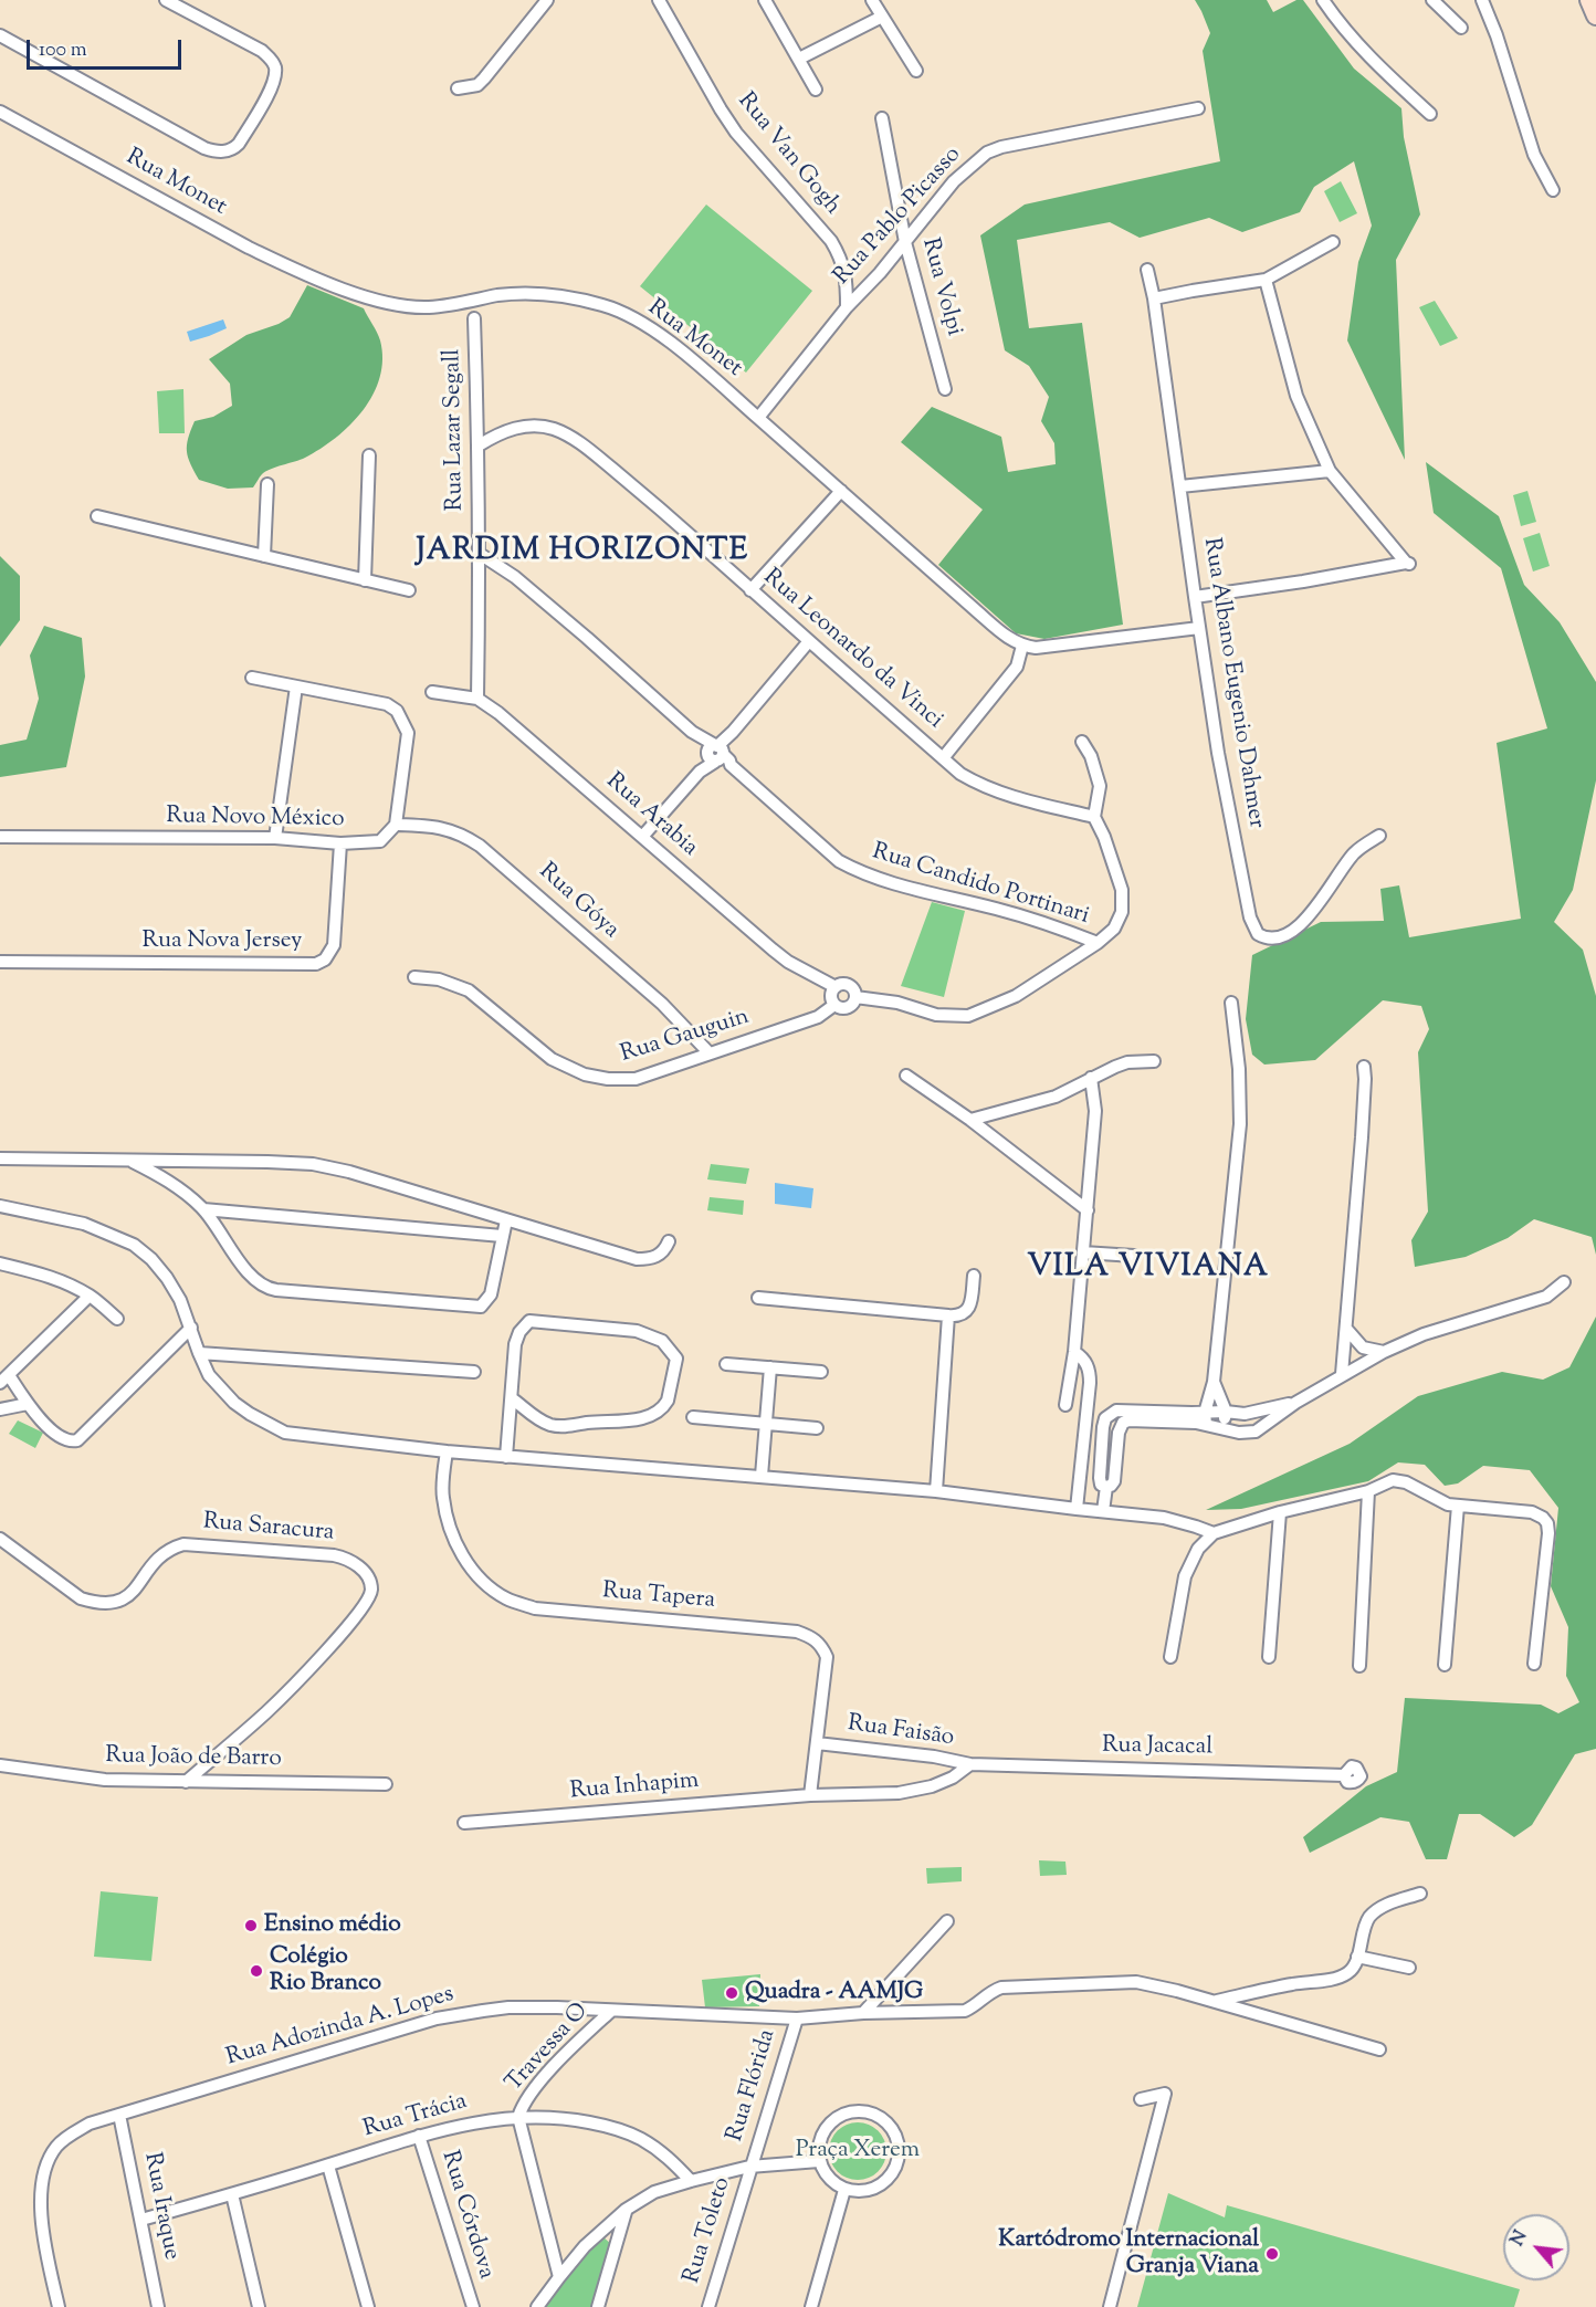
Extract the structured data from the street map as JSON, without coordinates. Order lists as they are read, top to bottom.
{
  "streets": {
    "street": [
      "Rua Van Gogh",
      "Rua Monet",
      "Rua Pablo Picasso",
      "Rua Volpi",
      "Rua Lazar Segall",
      "Rua Leonardo da Vinci",
      "Rua Albano Eugenio Dahmer",
      "Rua Arabia",
      "Rua Novo México",
      "Rua Candido Portinari",
      "Rua Góya",
      "Rua Nova Jersey",
      "Rua Gauguin",
      "Rua Saracura",
      "Rua Tapera",
      "Rua Faisão",
      "Rua Jacacal",
      "Rua João de Barro",
      "Rua Inhapim",
      "Rua Adozinda A. Lopes",
      "Travessa O",
      "Rua Flórida",
      "Rua Trácia",
      "Rua Iraque",
      "Rua Córdova",
      "Rua Toleto"
    ]
  },
  "crossings": [
    ["Rua Van Gogh", "Rua Pablo Picasso"],
    ["Rua Monet", "Rua Pablo Picasso"],
    ["Rua Pablo Picasso", "Rua Volpi"],
    ["Rua Lazar Segall", "Rua Leonardo da Vinci"],
    ["Rua Lazar Segall", "Rua Arabia"],
    ["Rua Lazar Segall", "Rua Candido Portinari"],
    ["Rua Arabia", "Rua Candido Portinari"],
    ["Rua Arabia", "Rua Gauguin"],
    ["Rua Novo México", "Rua Góya"],
    ["Rua Novo México", "Rua Nova Jersey"],
    ["Rua Góya", "Rua Gauguin"],
    ["Rua Saracura", "Rua João de Barro"],
    ["Rua Tapera", "Rua Faisão"],
    ["Rua Tapera", "Rua Inhapim"],
    ["Rua Faisão", "Rua Jacacal"],
    ["Rua Faisão", "Rua Inhapim"],
    ["Rua Adozinda A. Lopes", "Travessa O"],
    ["Rua Adozinda A. Lopes", "Rua Flórida"],
    ["Rua Adozinda A. Lopes", "Rua Iraque"],
    ["Travessa O", "Rua Trácia"],
    ["Rua Flórida", "Rua Toleto"],
    ["Rua Trácia", "Rua Iraque"],
    ["Rua Trácia", "Rua Córdova"]
  ],
  "districts": ["JARDIM HORIZONTE", "VILA VIVIANA"],
  "parks": ["Praça Xerem"],
  "places": [
    "Ensino médio",
    "Colégio Rio Branco",
    "Quadra - AAMJG",
    "Kartódromo Internacional Granja Viana"
  ],
  "scale_bar": "100 m",
  "north": "top left"
}
